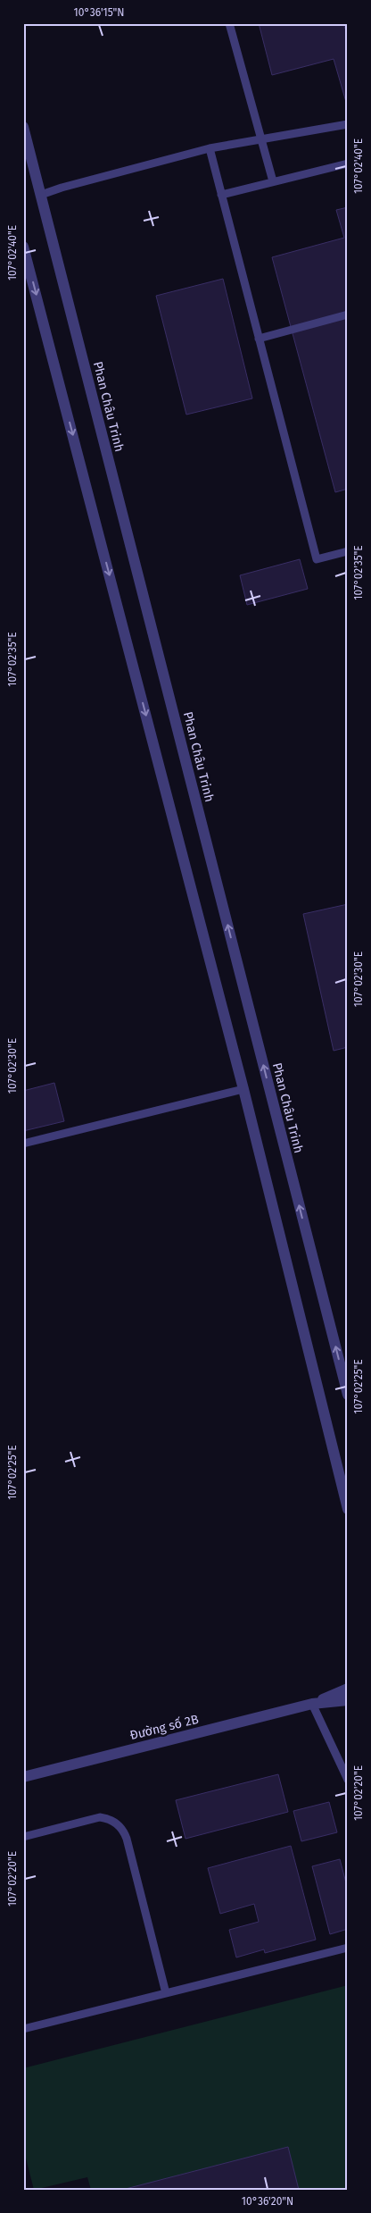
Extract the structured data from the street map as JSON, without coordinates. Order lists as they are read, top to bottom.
{
  "streets": {
    "street": ["Phan Châu Trinh", "Đường số 2B"]
  },
  "coordinates": [
    "10°36'15\"N",
    "107°02'40\"E",
    "107°02'35\"E",
    "107°02'30\"E",
    "107°02'25\"E",
    "107°02'20\"E",
    "10°36'20\"N"
  ]
}
